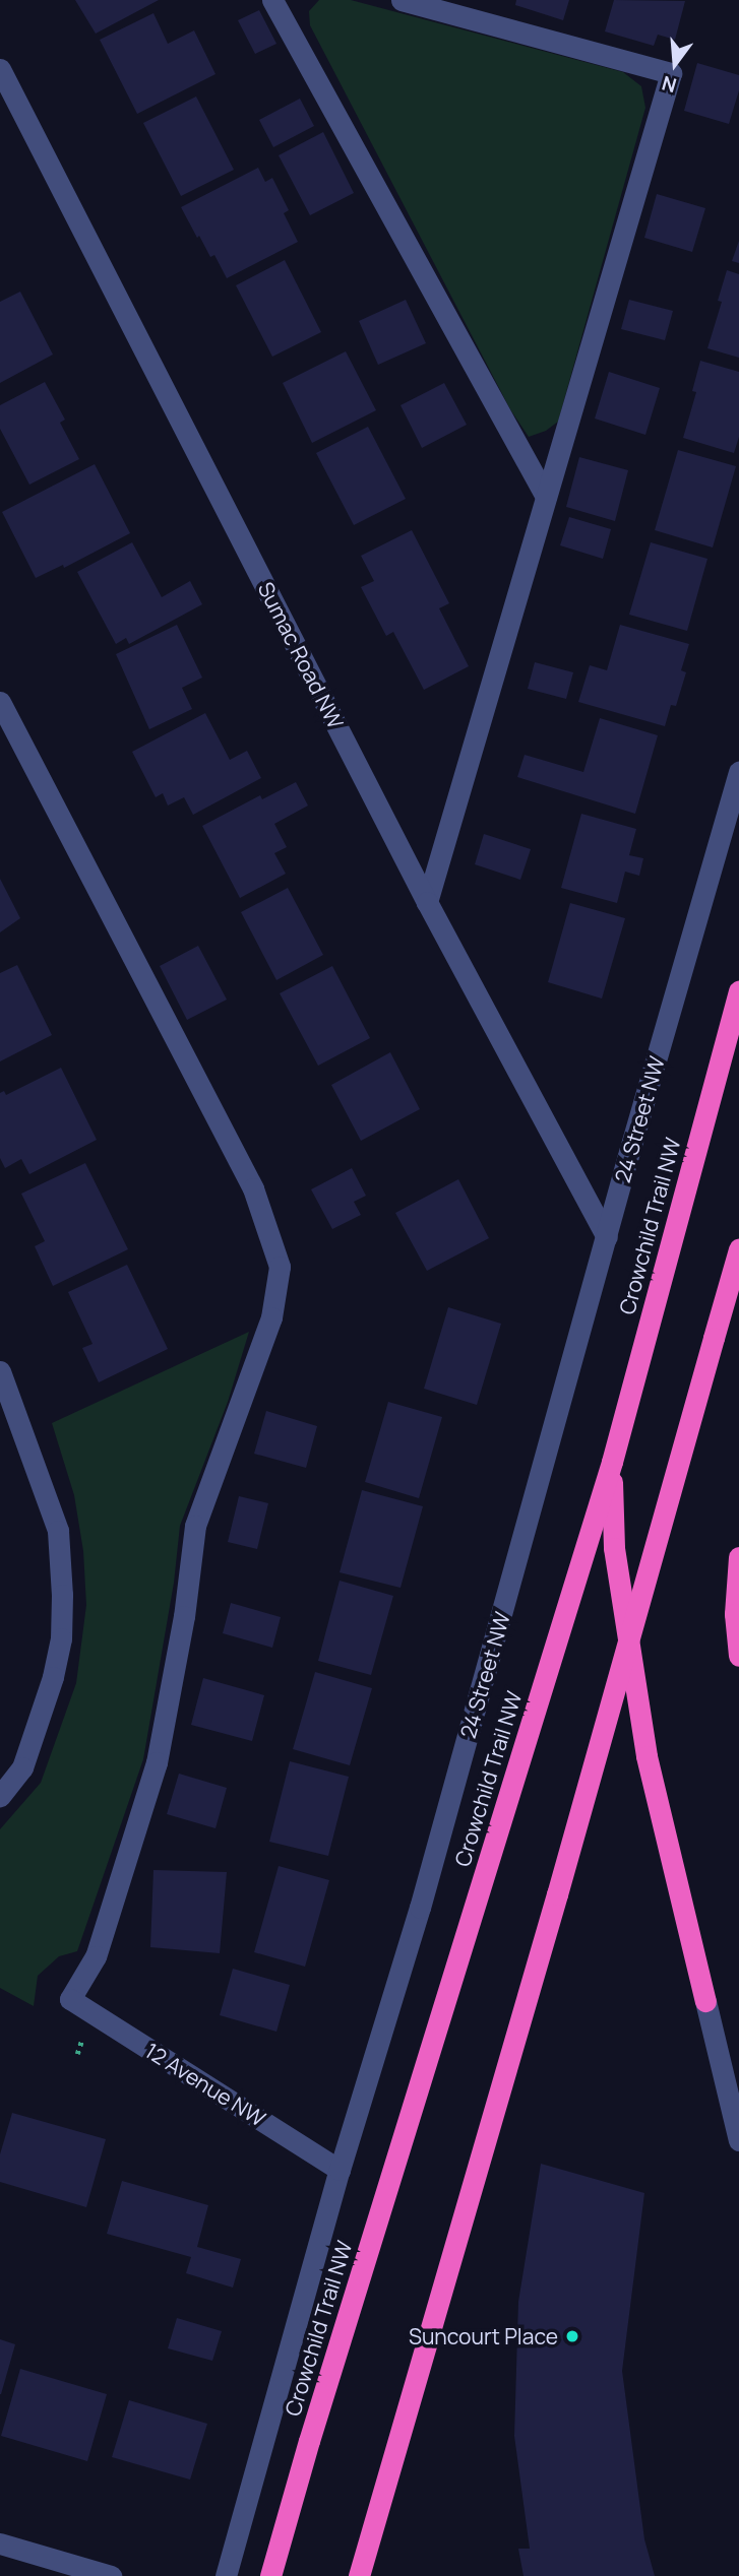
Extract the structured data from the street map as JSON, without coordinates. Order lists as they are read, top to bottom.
{
  "streets": {
    "highway": ["Crowchild Trail NW"],
    "street": ["Sumac Road NW", "24 Street NW", "12 Avenue NW"]
  },
  "crossings": [
    ["Sumac Road NW", "24 Street NW"],
    ["24 Street NW", "12 Avenue NW"]
  ],
  "places": ["Suncourt Place"],
  "north": "bottom"
}
